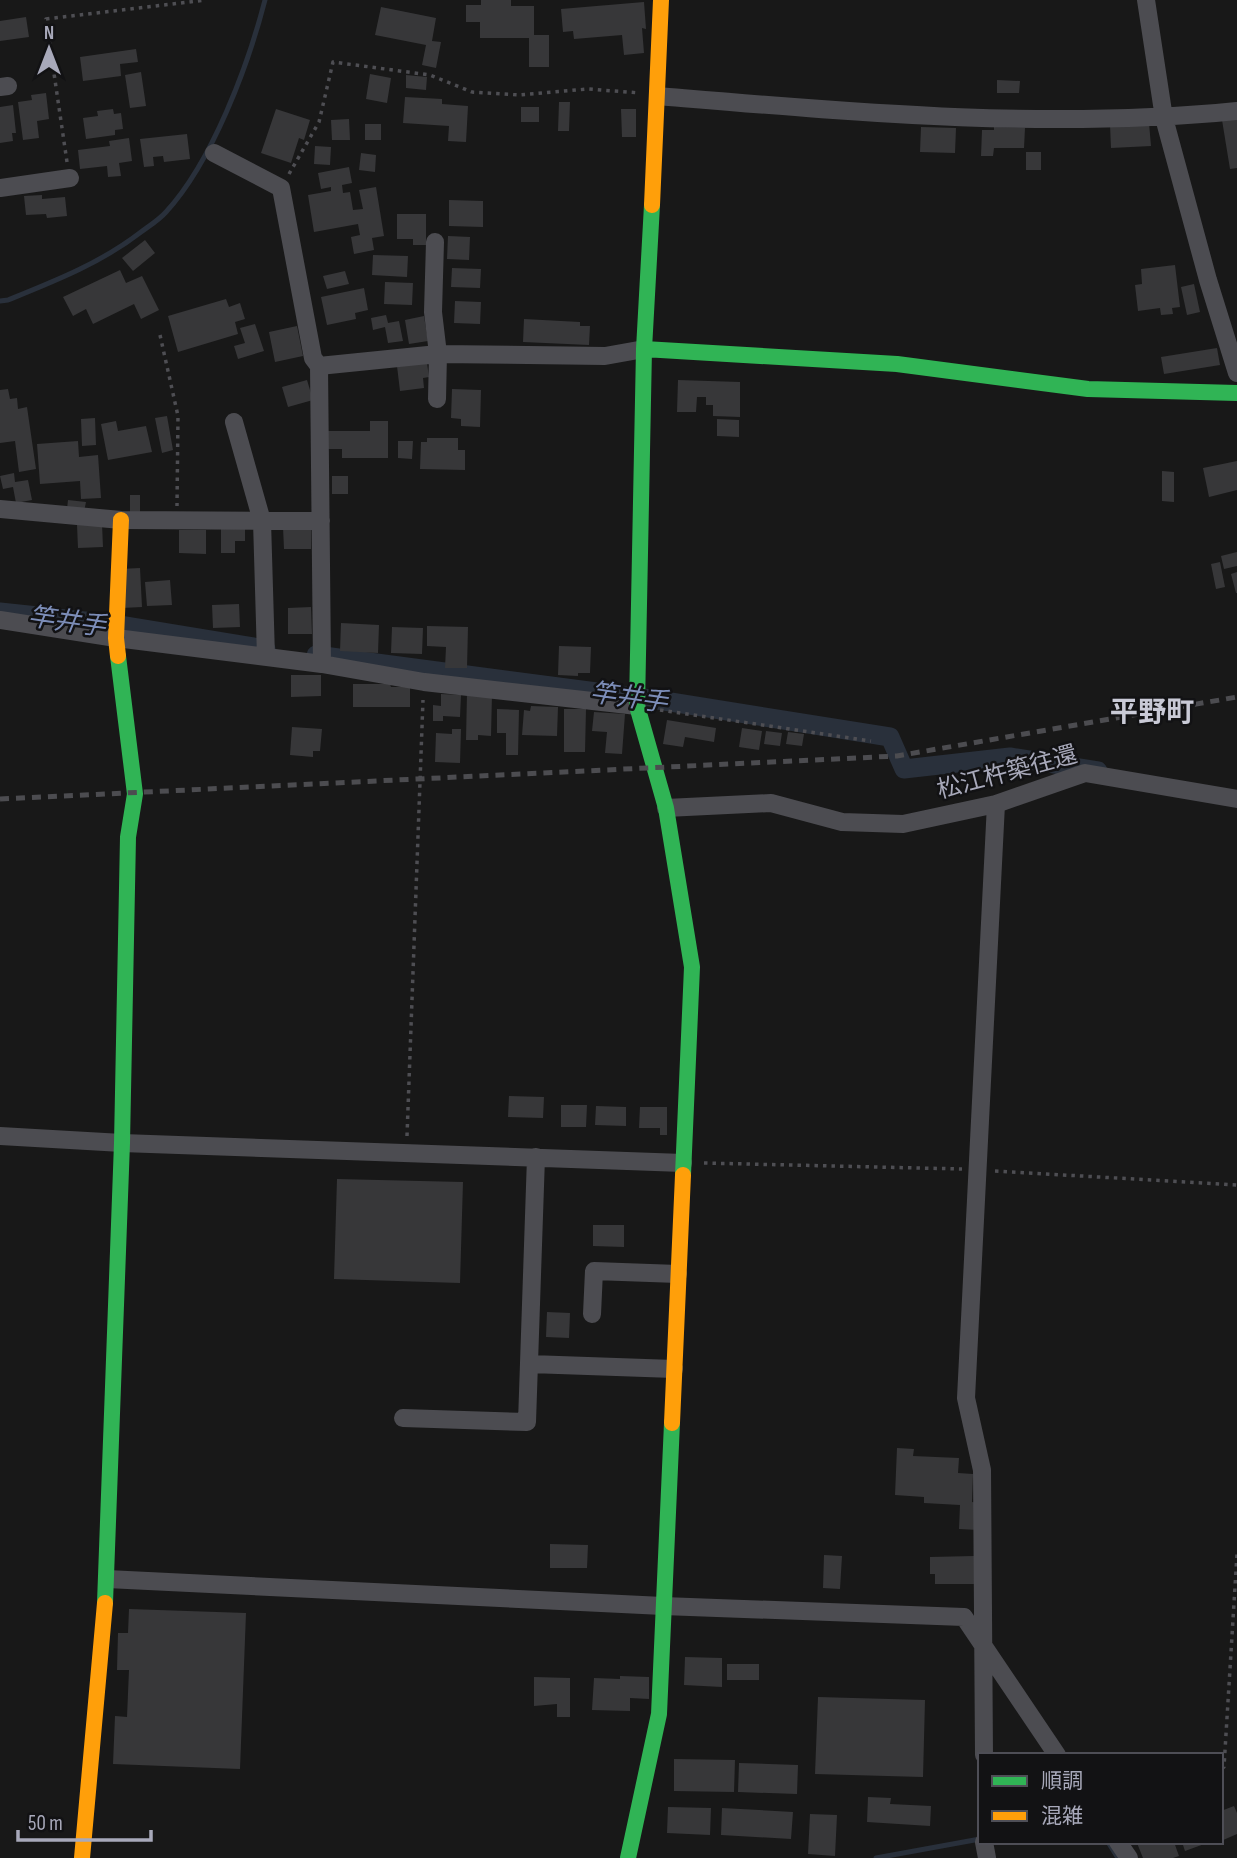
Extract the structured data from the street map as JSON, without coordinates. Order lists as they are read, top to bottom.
{
  "streets": {
    "street": ["松江杵築往還"]
  },
  "districts": ["平野町"],
  "water": ["竿井手"],
  "legend": ["順調", "混雑"],
  "scale_bar": "50 m",
  "north": "top"
}
